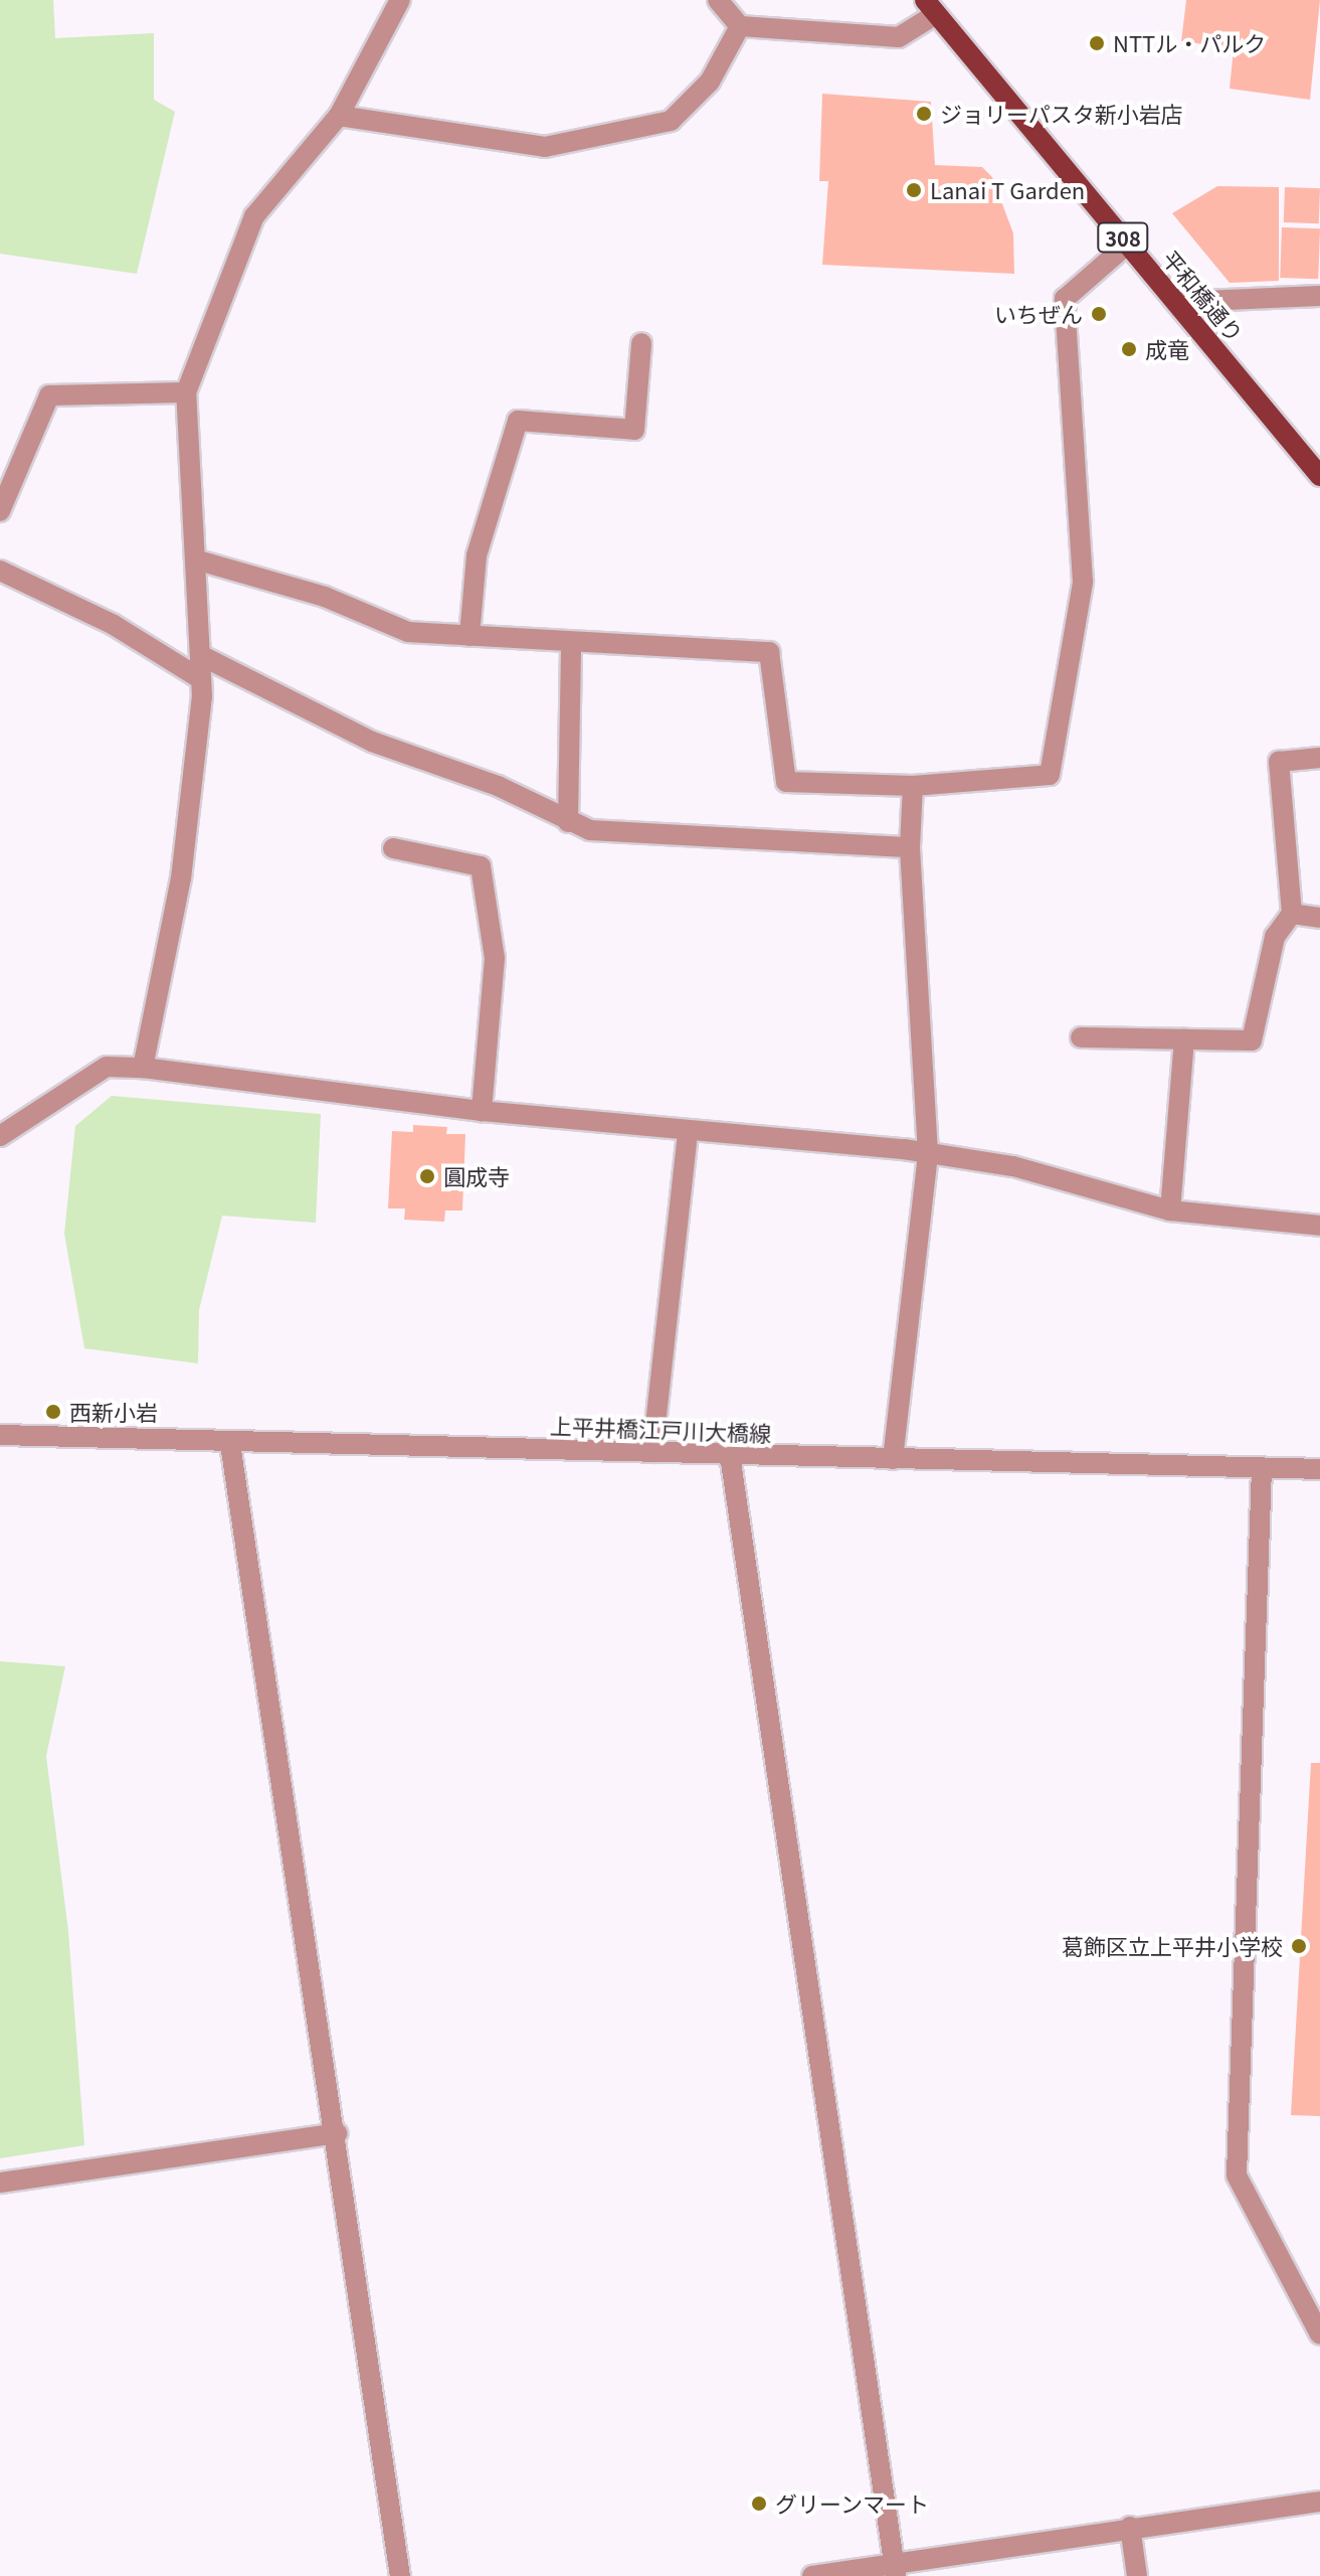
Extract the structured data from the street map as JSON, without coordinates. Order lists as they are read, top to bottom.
{
  "streets": {
    "main road": ["308", "平和橋通り"],
    "street": ["上平井橋江戸川大橋線"]
  },
  "places": [
    "NTTル・パルク",
    "ジョリーパスタ新小岩店",
    "Lanai T Garden",
    "いちぜん",
    "成竜",
    "圓成寺",
    "西新小岩",
    "葛飾区立上平井小学校",
    "グリーンマート"
  ]
}
